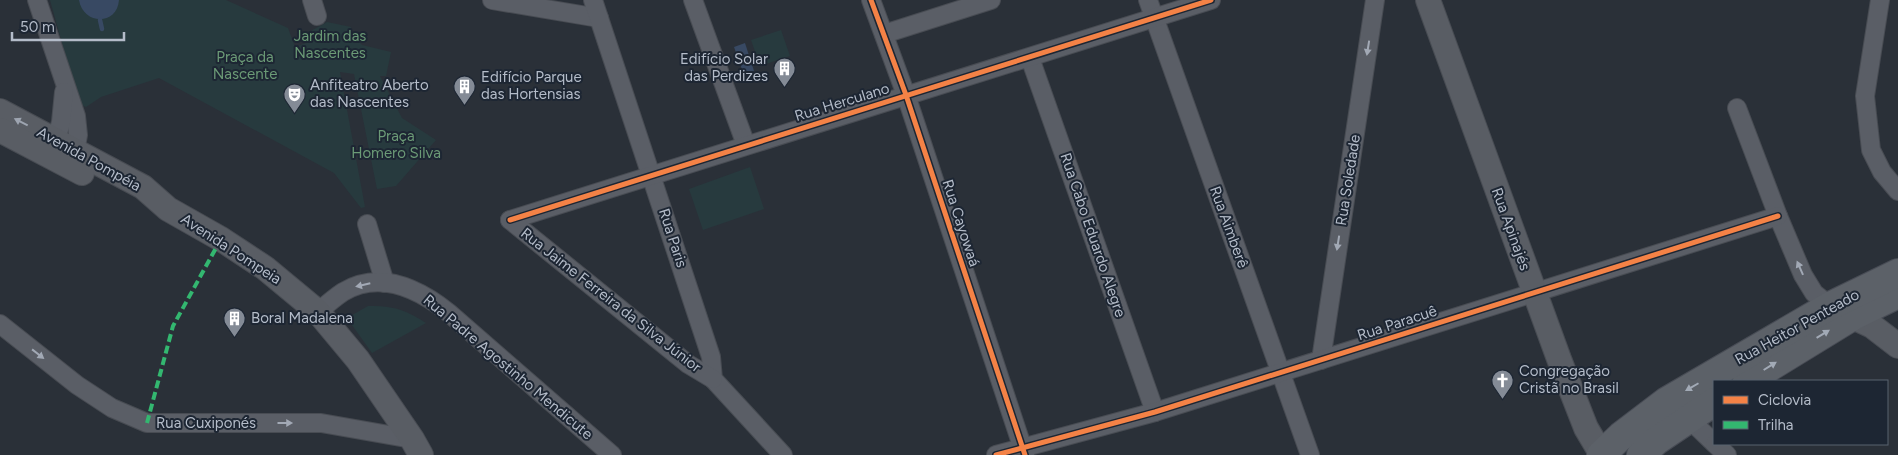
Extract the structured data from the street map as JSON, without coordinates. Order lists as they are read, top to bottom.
{
  "streets": {
    "main road": [
      "Avenida Pompéia",
      "Rua Apinajés",
      "Avenida Pompeia",
      "Rua Heitor Penteado"
    ],
    "street": [
      "Rua Herculano",
      "Rua Soledade",
      "Rua Cayowaá",
      "Rua Aimberê",
      "Rua Cabo Eduardo Alegre",
      "Rua Paris",
      "Rua Jaime Ferreira da Silva Júnior",
      "Rua Paracuê",
      "Rua Padre Agostinho Mendicute",
      "Rua Cuxiponés"
    ]
  },
  "crossings": [
    ["Rua Herculano", "Rua Cayowaá"],
    ["Rua Herculano", "Rua Aimberê"],
    ["Rua Herculano", "Rua Cabo Eduardo Alegre"],
    ["Rua Herculano", "Rua Paris"],
    ["Rua Herculano", "Rua Jaime Ferreira da Silva Júnior"],
    ["Avenida Pompéia", "Avenida Pompeia"],
    ["Rua Soledade", "Rua Paracuê"],
    ["Rua Cayowaá", "Rua Paracuê"],
    ["Rua Aimberê", "Rua Paracuê"],
    ["Rua Apinajés", "Rua Paracuê"],
    ["Rua Apinajés", "Rua Heitor Penteado"],
    ["Rua Cabo Eduardo Alegre", "Rua Paracuê"],
    ["Rua Paris", "Rua Jaime Ferreira da Silva Júnior"],
    ["Avenida Pompeia", "Rua Padre Agostinho Mendicute"],
    ["Avenida Pompeia", "Rua Cuxiponés"]
  ],
  "one_way": ["Rua Soledade", "Rua Cuxiponés"],
  "parks": ["Jardim das Nascentes", "Praça da Nascente", "Praça Homero Silva"],
  "places": {
    "building": ["Edifício Solar das Perdizes", "Edifício Parque das Hortensias", "Boral Madalena"],
    "theatre": ["Anfiteatro Aberto das Nascentes"],
    "church": ["Congregação Cristã no Brasil"]
  },
  "legend": ["Ciclovia", "Trilha"],
  "scale_bar": "50 m"
}
